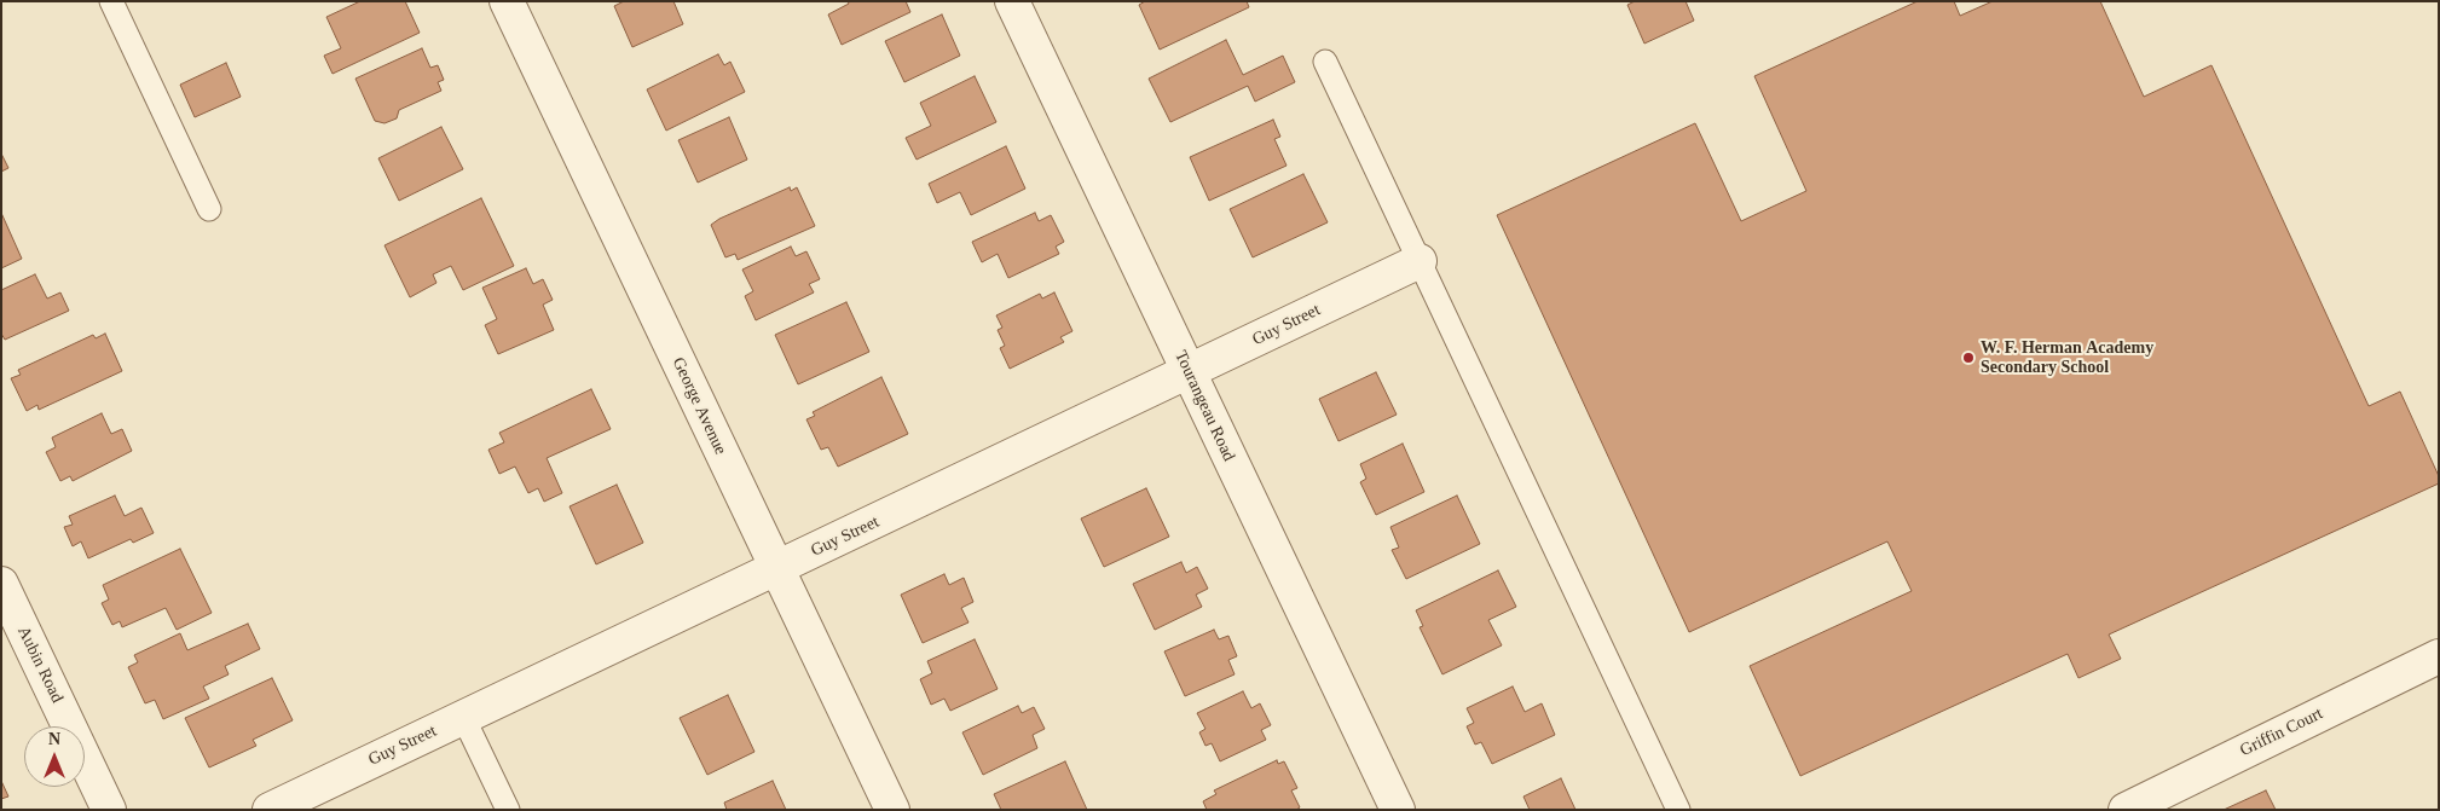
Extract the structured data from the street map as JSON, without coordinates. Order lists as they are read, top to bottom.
{
  "streets": {
    "street": [
      "Guy Street",
      "George Avenue",
      "Tourangeau Road",
      "Aubin Road",
      "Griffin Court"
    ]
  },
  "crossings": [
    ["Guy Street", "George Avenue"],
    ["Guy Street", "Tourangeau Road"]
  ],
  "places": ["W. F. Herman Academy Secondary School"],
  "north": "top"
}
